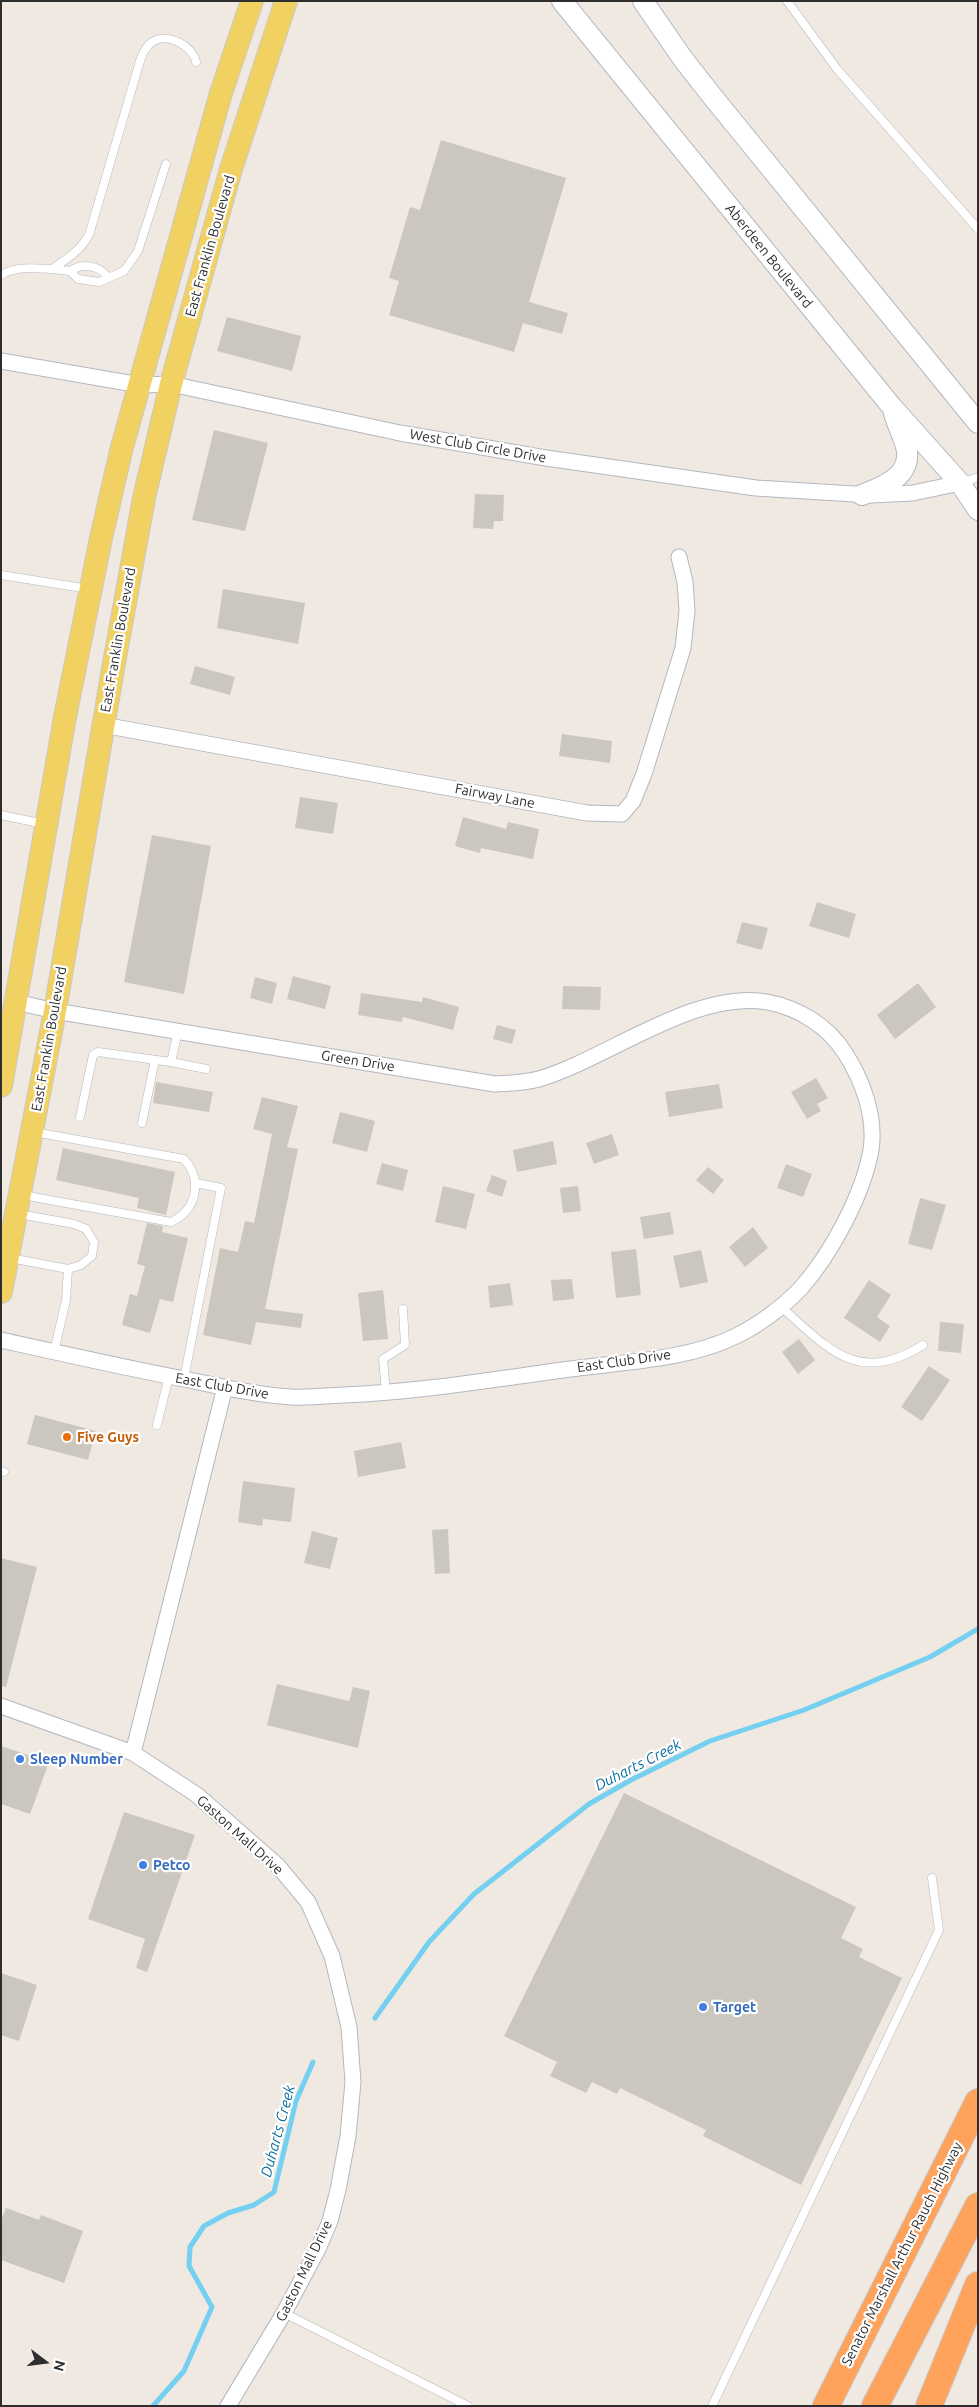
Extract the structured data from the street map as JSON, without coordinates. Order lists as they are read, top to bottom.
{
  "streets": {
    "highway": ["Senator Marshall Arthur Rauch Highway"],
    "main road": ["East Franklin Boulevard", "Aberdeen Boulevard"],
    "street": [
      "West Club Circle Drive",
      "Fairway Lane",
      "Green Drive",
      "East Club Drive",
      "Gaston Mall Drive"
    ]
  },
  "crossings": [
    ["East Franklin Boulevard", "West Club Circle Drive"],
    ["East Franklin Boulevard", "Fairway Lane"],
    ["East Franklin Boulevard", "Green Drive"],
    ["Aberdeen Boulevard", "West Club Circle Drive"],
    ["Green Drive", "East Club Drive"]
  ],
  "water": ["Duharts Creek"],
  "places": [
    "Five Guys",
    "Sleep Number",
    "Petco",
    "Target"
  ],
  "north": "right"
}
